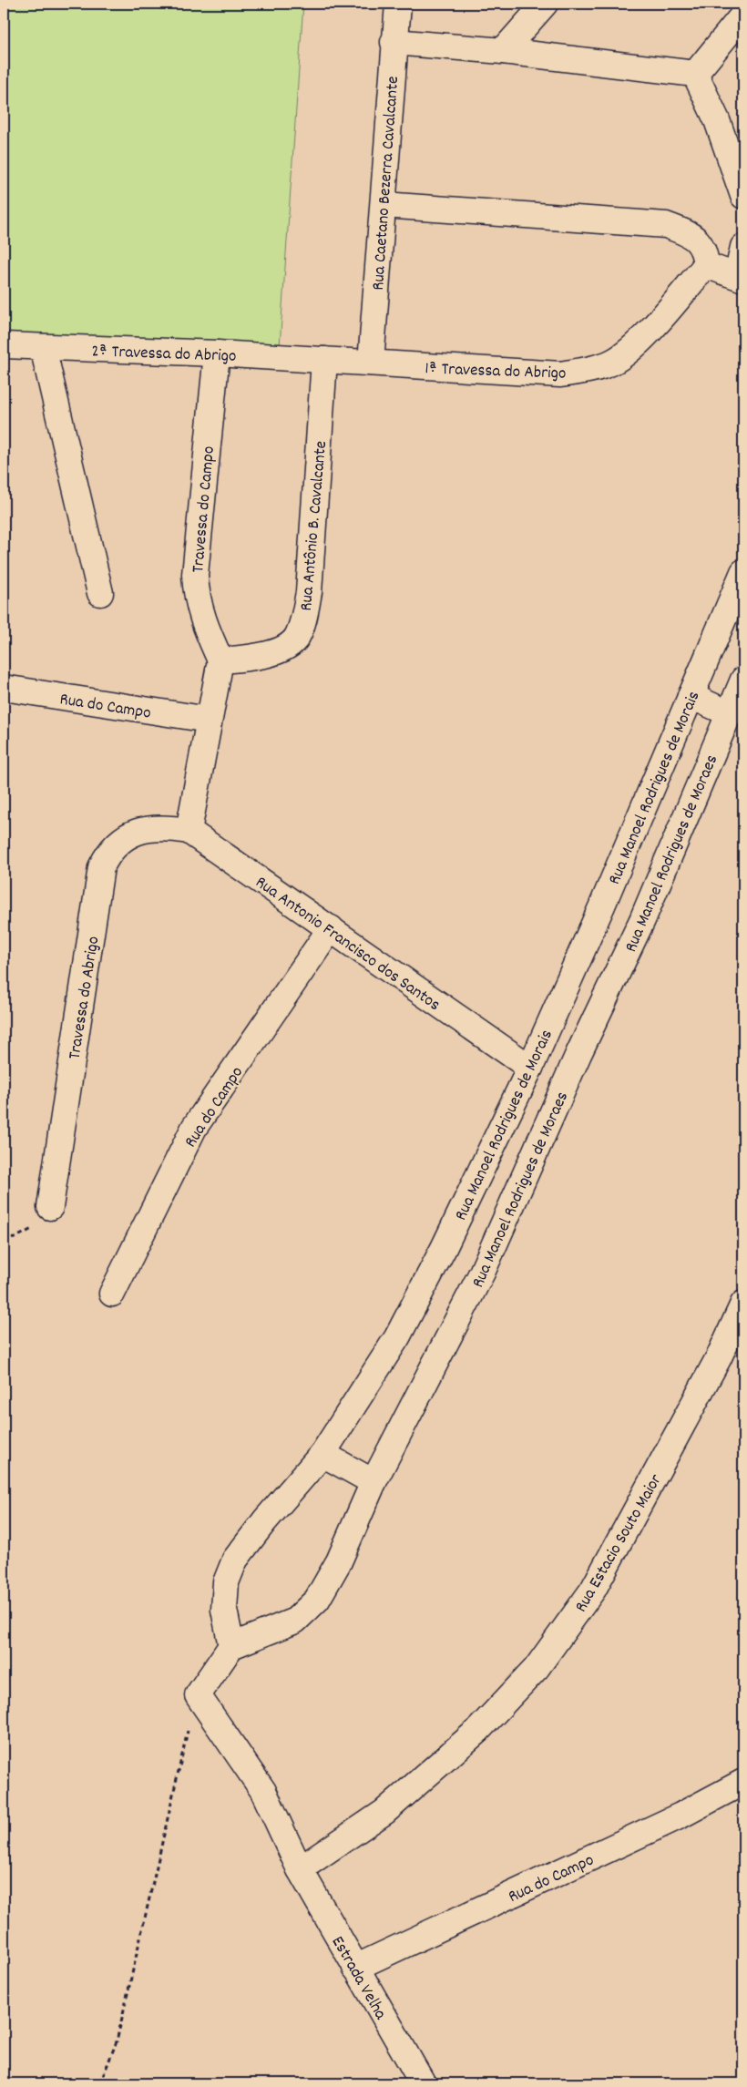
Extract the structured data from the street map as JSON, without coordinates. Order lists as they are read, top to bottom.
{
  "streets": {
    "street": [
      "Rua Caetano Bezerra Cavalcante",
      "2ª Travessa do Abrigo",
      "1ª Travessa do Abrigo",
      "Travessa do Campo",
      "Rua Antônio B. Cavalcante",
      "Rua do Campo",
      "Rua Manoel Rodrigues de Morais",
      "Rua Manoel Rodrigues de Moraes",
      "Rua Antonio Francisco dos Santos",
      "Travessa do Abrigo",
      "Rua Estacio Souto Maior",
      "Estrada Velha"
    ]
  },
  "crossings": [
    ["Rua Caetano Bezerra Cavalcante", "1ª Travessa do Abrigo"],
    ["2ª Travessa do Abrigo", "1ª Travessa do Abrigo"],
    ["2ª Travessa do Abrigo", "Travessa do Campo"],
    ["2ª Travessa do Abrigo", "Rua Antônio B. Cavalcante"],
    ["1ª Travessa do Abrigo", "Rua Antônio B. Cavalcante"],
    ["Travessa do Campo", "Rua Antônio B. Cavalcante"],
    ["Rua do Campo", "Rua Antonio Francisco dos Santos"],
    ["Rua do Campo", "Estrada Velha"],
    ["Rua Manoel Rodrigues de Morais", "Rua Manoel Rodrigues de Moraes"],
    ["Rua Manoel Rodrigues de Morais", "Rua Antonio Francisco dos Santos"],
    ["Rua Antonio Francisco dos Santos", "Travessa do Abrigo"],
    ["Rua Estacio Souto Maior", "Estrada Velha"]
  ]
}
